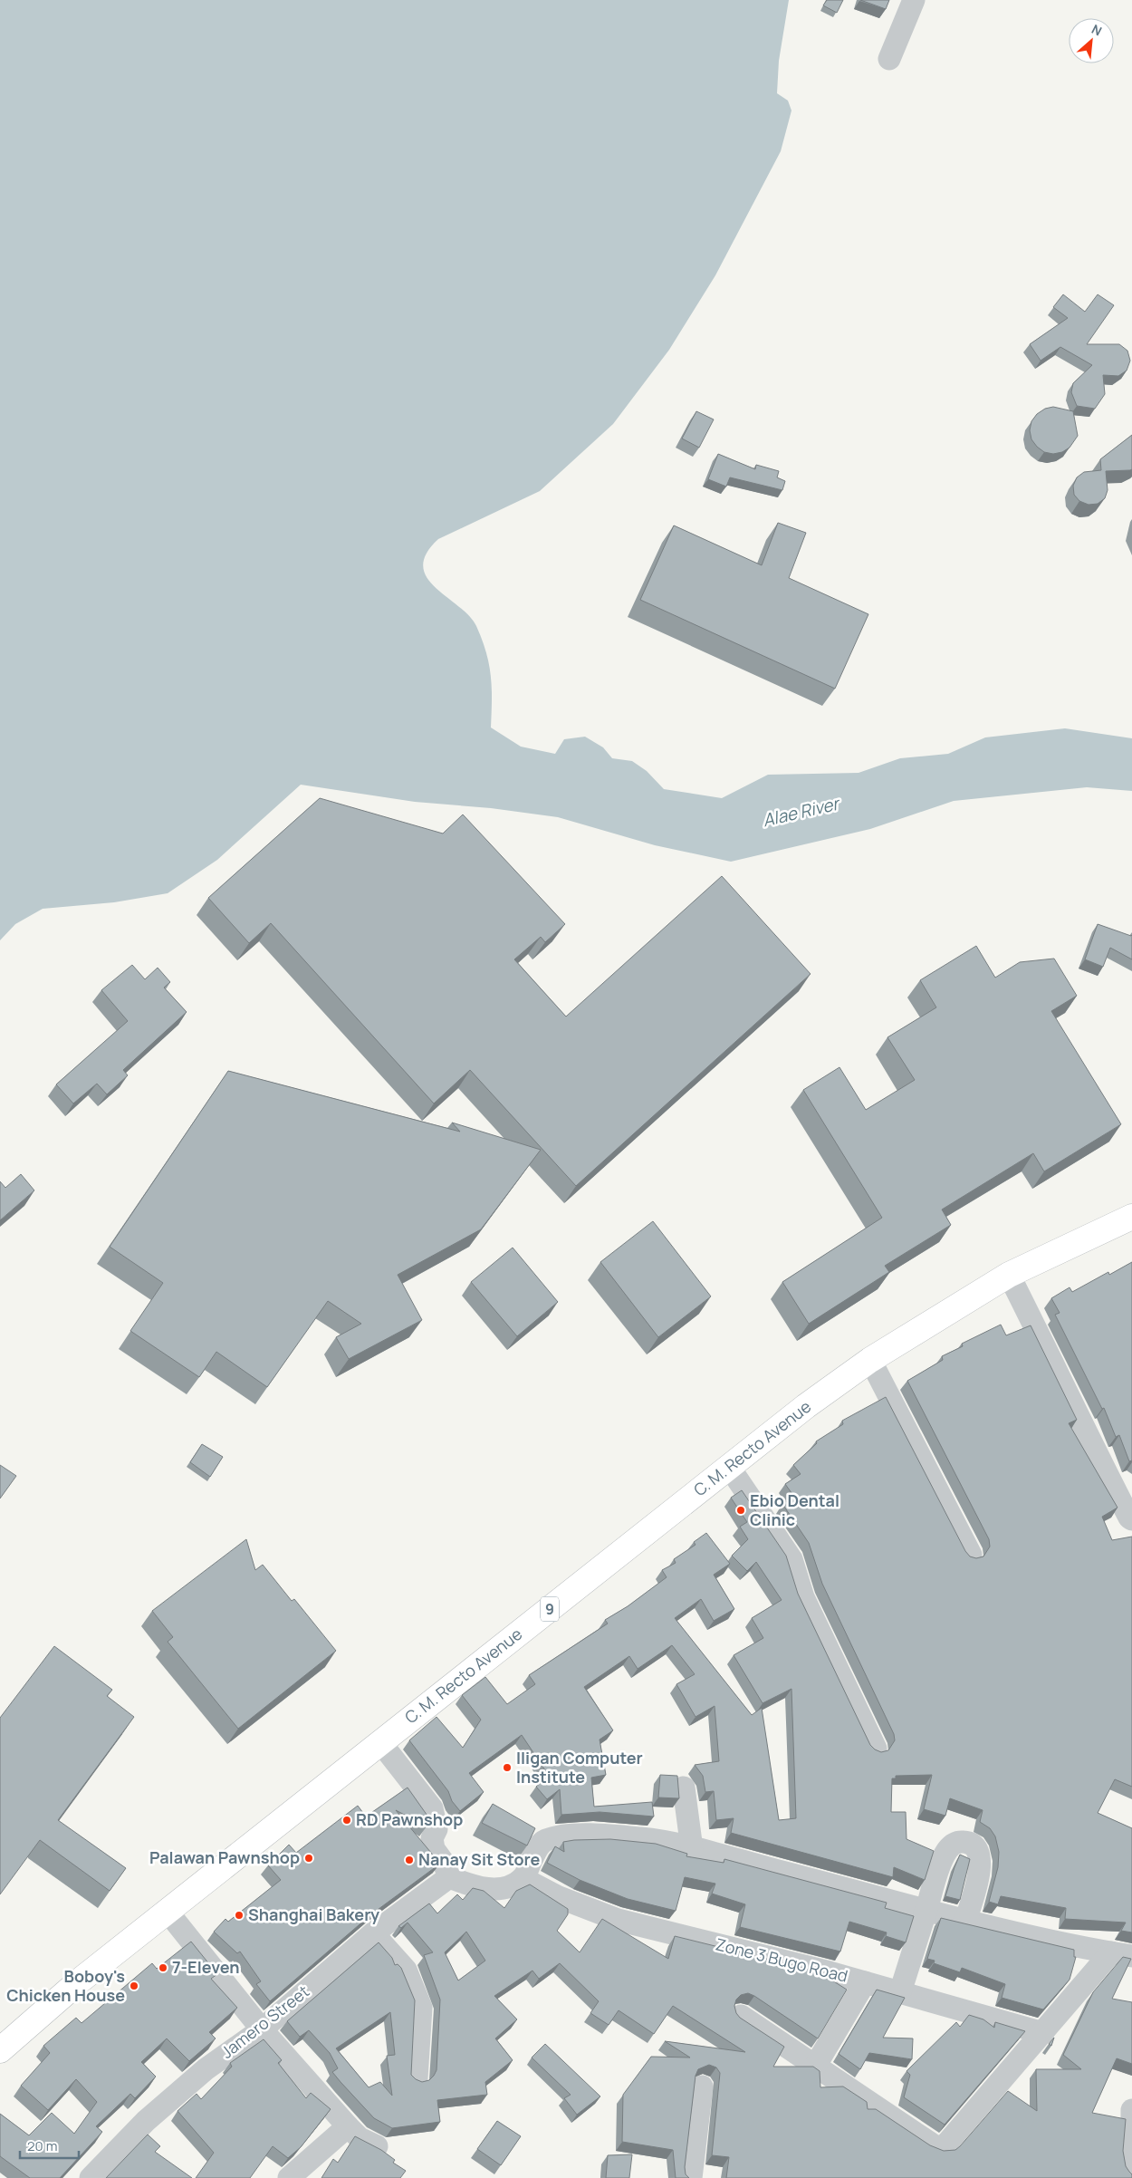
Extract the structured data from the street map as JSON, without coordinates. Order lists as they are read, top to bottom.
{
  "streets": {
    "highway": ["C. M. Recto Avenue", "9"],
    "street": ["Zone 3 Bugo Road", "Jamero Street"]
  },
  "water": ["Alae River"],
  "places": [
    "Ebio Dental Clinic",
    "Iligan Computer Institute",
    "RD Pawnshop",
    "Palawan Pawnshop",
    "Nanay Sit Store",
    "Shanghai Bakery",
    "7-Eleven",
    "Boboy's Chicken House"
  ],
  "scale_bar": "20 m",
  "north": "top right"
}
